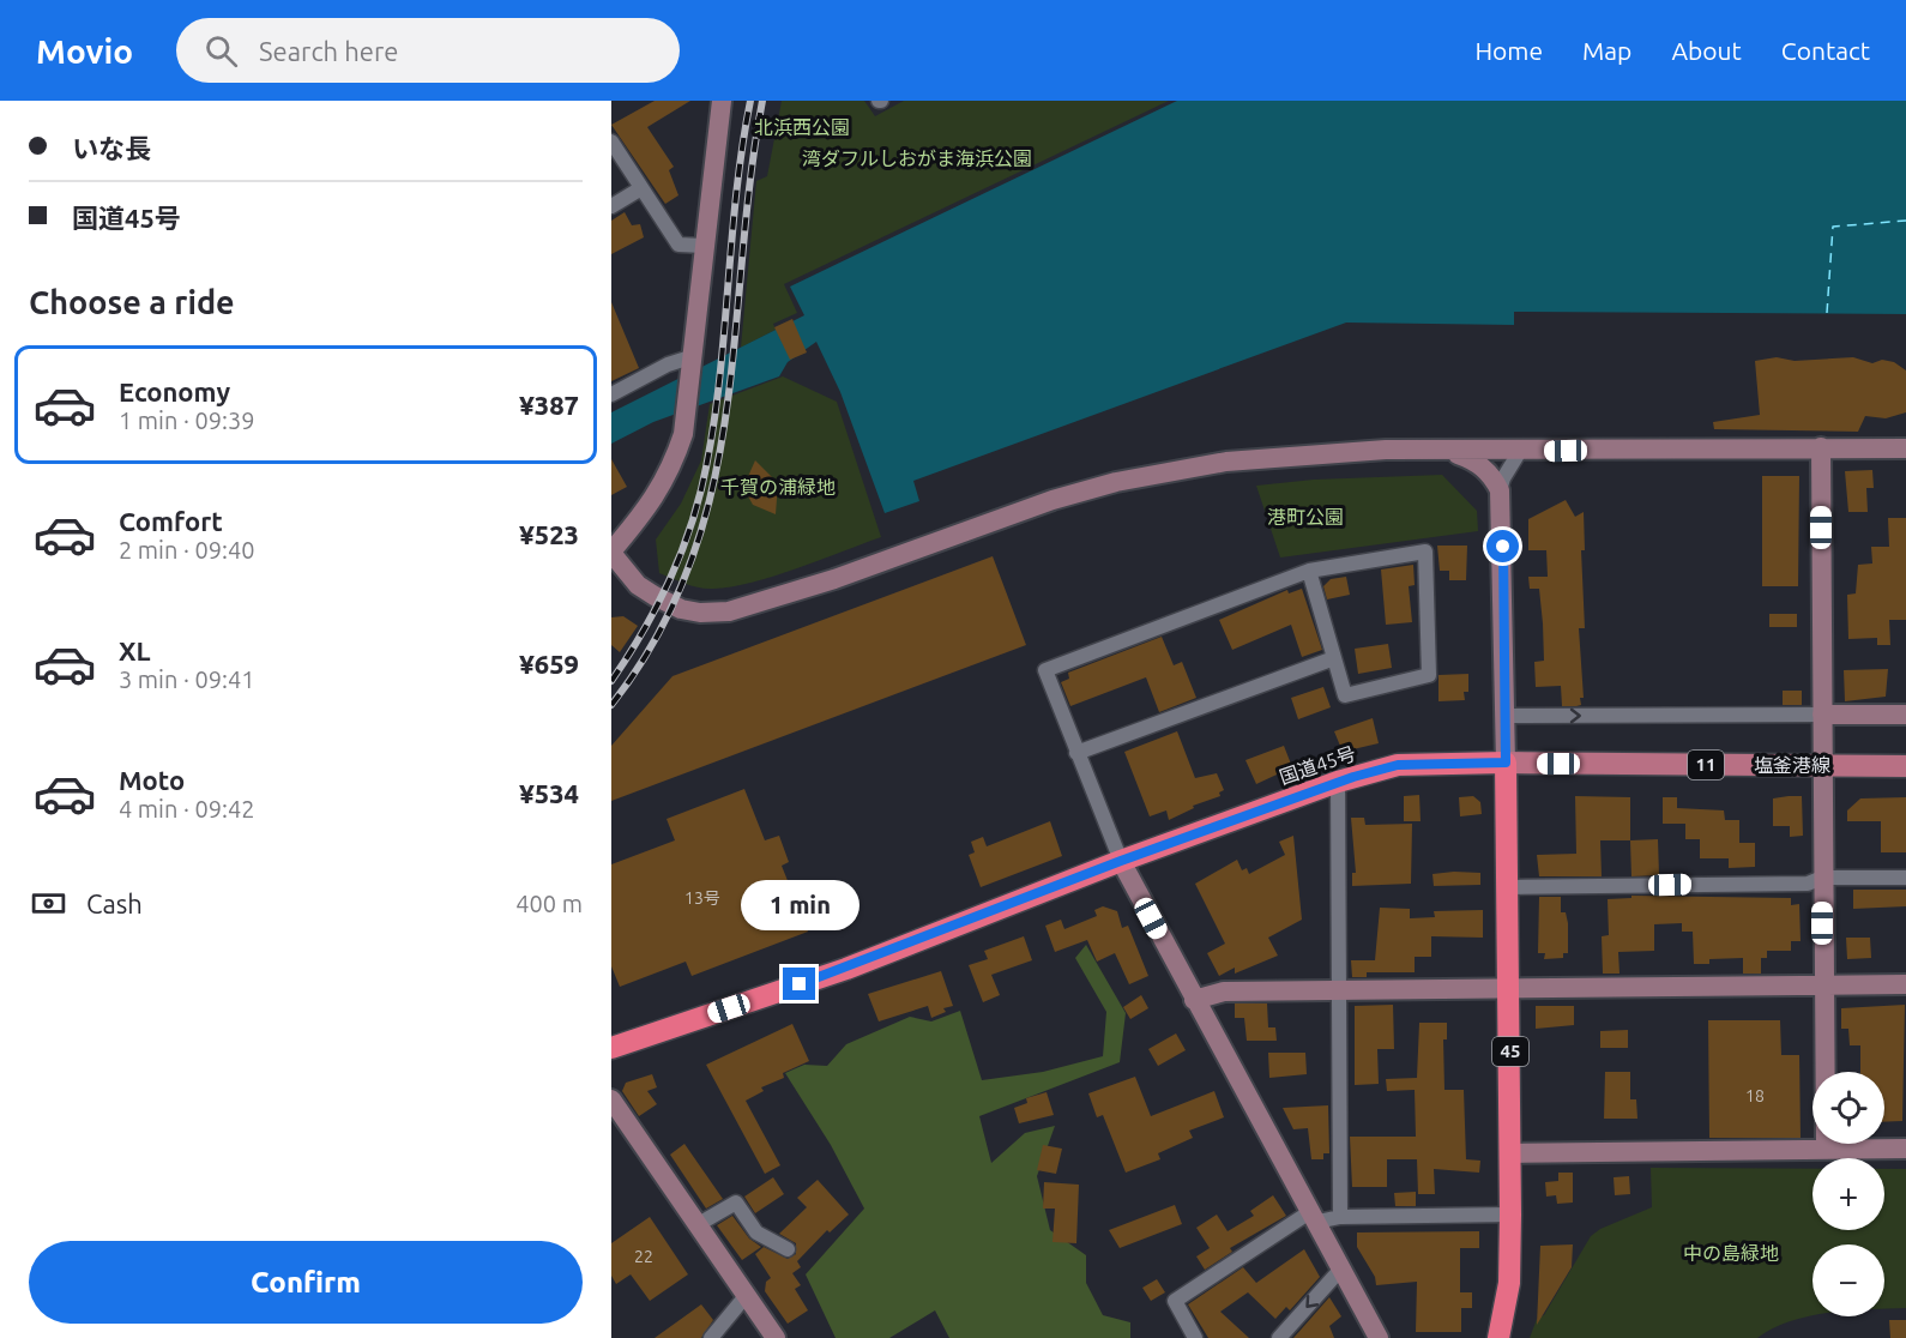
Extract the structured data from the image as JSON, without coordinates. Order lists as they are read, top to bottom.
{
  "streets": {
    "highway": ["国道45号", "45"],
    "main road": ["11", "塩釜港線"]
  },
  "crossings": [
    ["国道45号", "塩釜港線"],
    ["国道45号", "45"],
    ["塩釜港線", "45"]
  ],
  "parks": [
    "北浜西公園",
    "湾ダフルしおがま海浜公園",
    "千賀の浦緑地",
    "港町公園",
    "中の島緑地"
  ],
  "house_numbers": ["13号", "18", "22"],
  "page": {
    "header": "Movio",
    "search": "Search here",
    "nav": [
      "Home",
      "Map",
      "About",
      "Contact"
    ],
    "banner": ["いな長", "国道45号"],
    "heading": "Choose a ride",
    "list": [
      {
        "name": "Economy",
        "note": "1 min · 09:39",
        "value": "¥387"
      },
      {
        "name": "Comfort",
        "note": "2 min · 09:40",
        "value": "¥523"
      },
      {
        "name": "XL",
        "note": "3 min · 09:41",
        "value": "¥659"
      },
      {
        "name": "Moto",
        "note": "4 min · 09:42",
        "value": "¥534"
      }
    ],
    "pay": ["Cash", "400 m"],
    "bubble": "1 min",
    "map_buttons": ["+", "−"],
    "buttons": "Confirm"
  }
}
